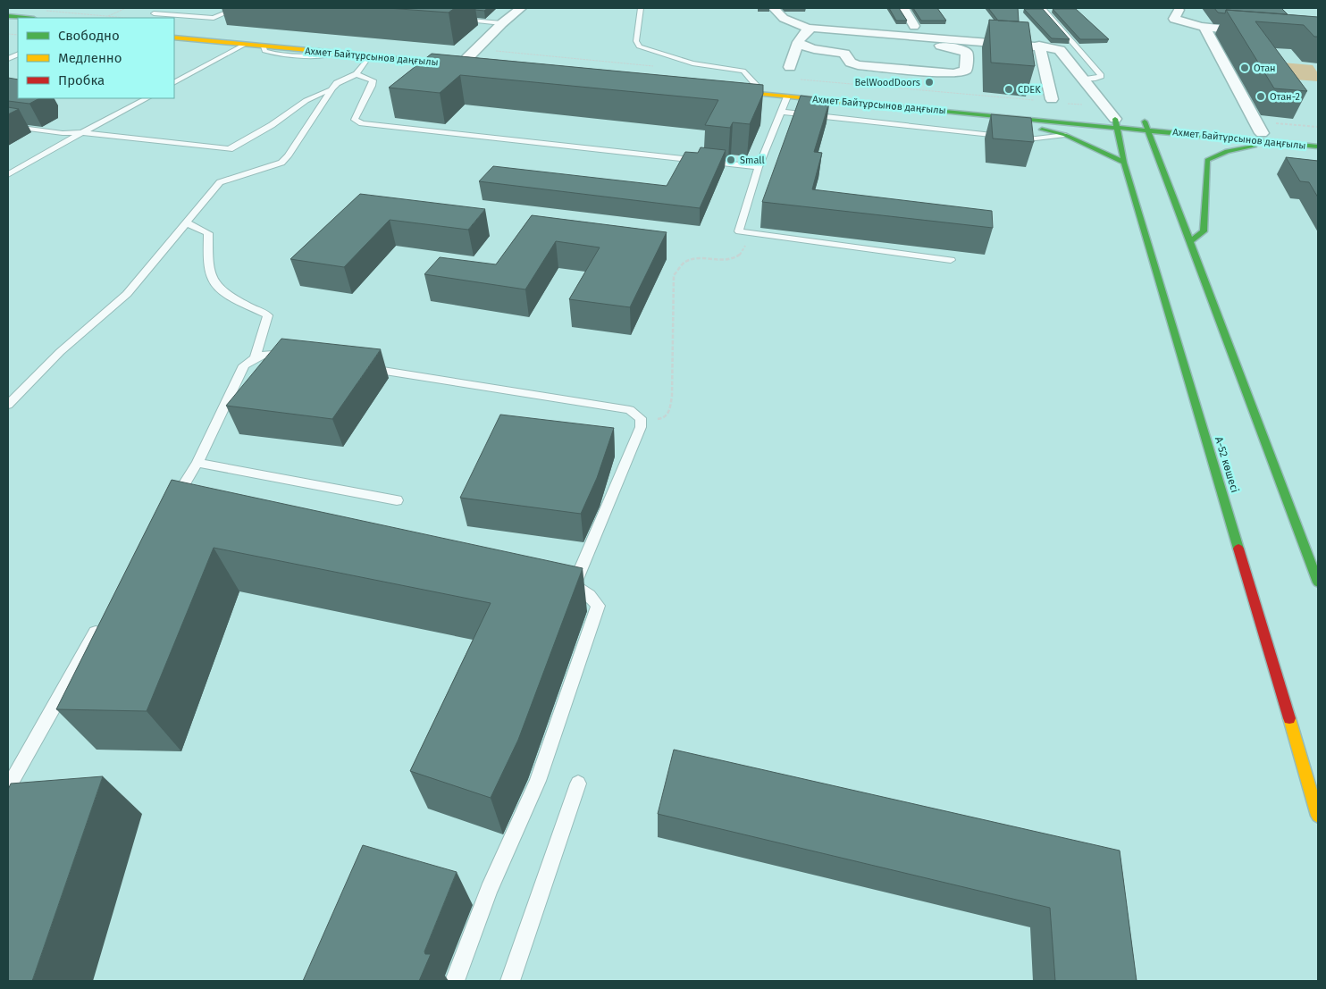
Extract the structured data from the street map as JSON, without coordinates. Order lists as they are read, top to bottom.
{
  "streets": {
    "street": ["Ахмет Байтұрсынов даңғылы", "А-52 көшесі"]
  },
  "crossings": [
    ["Ахмет Байтұрсынов даңғылы", "А-52 көшесі"]
  ],
  "places": [
    "Отан",
    "BelWoodDoors",
    "CDEK",
    "Отан-2",
    "Small"
  ],
  "legend": ["Свободно", "Медленно", "Пробка"]
}
